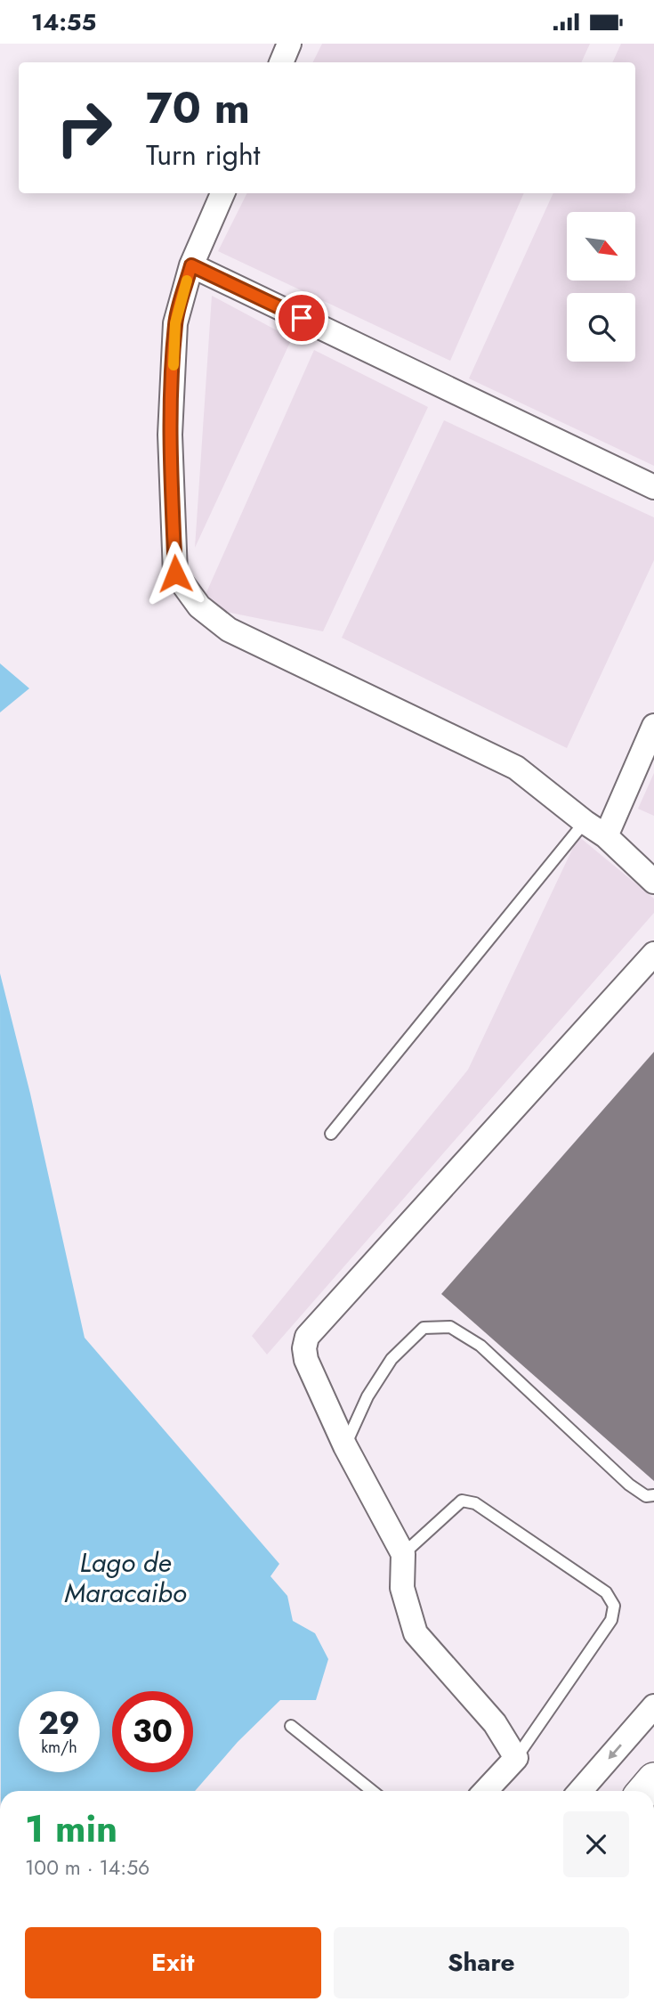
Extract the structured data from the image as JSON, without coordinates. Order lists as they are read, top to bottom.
{
  "water": ["Lago de Maracaibo"],
  "north": "bottom right",
  "page": {
    "status": "14:55",
    "turn": ["70 m", "Turn right"],
    "speed": "29 km/h",
    "limit": "30",
    "heading": ["1 min", "100 m · 14:56"],
    "buttons": ["Exit", "Share"]
  }
}
